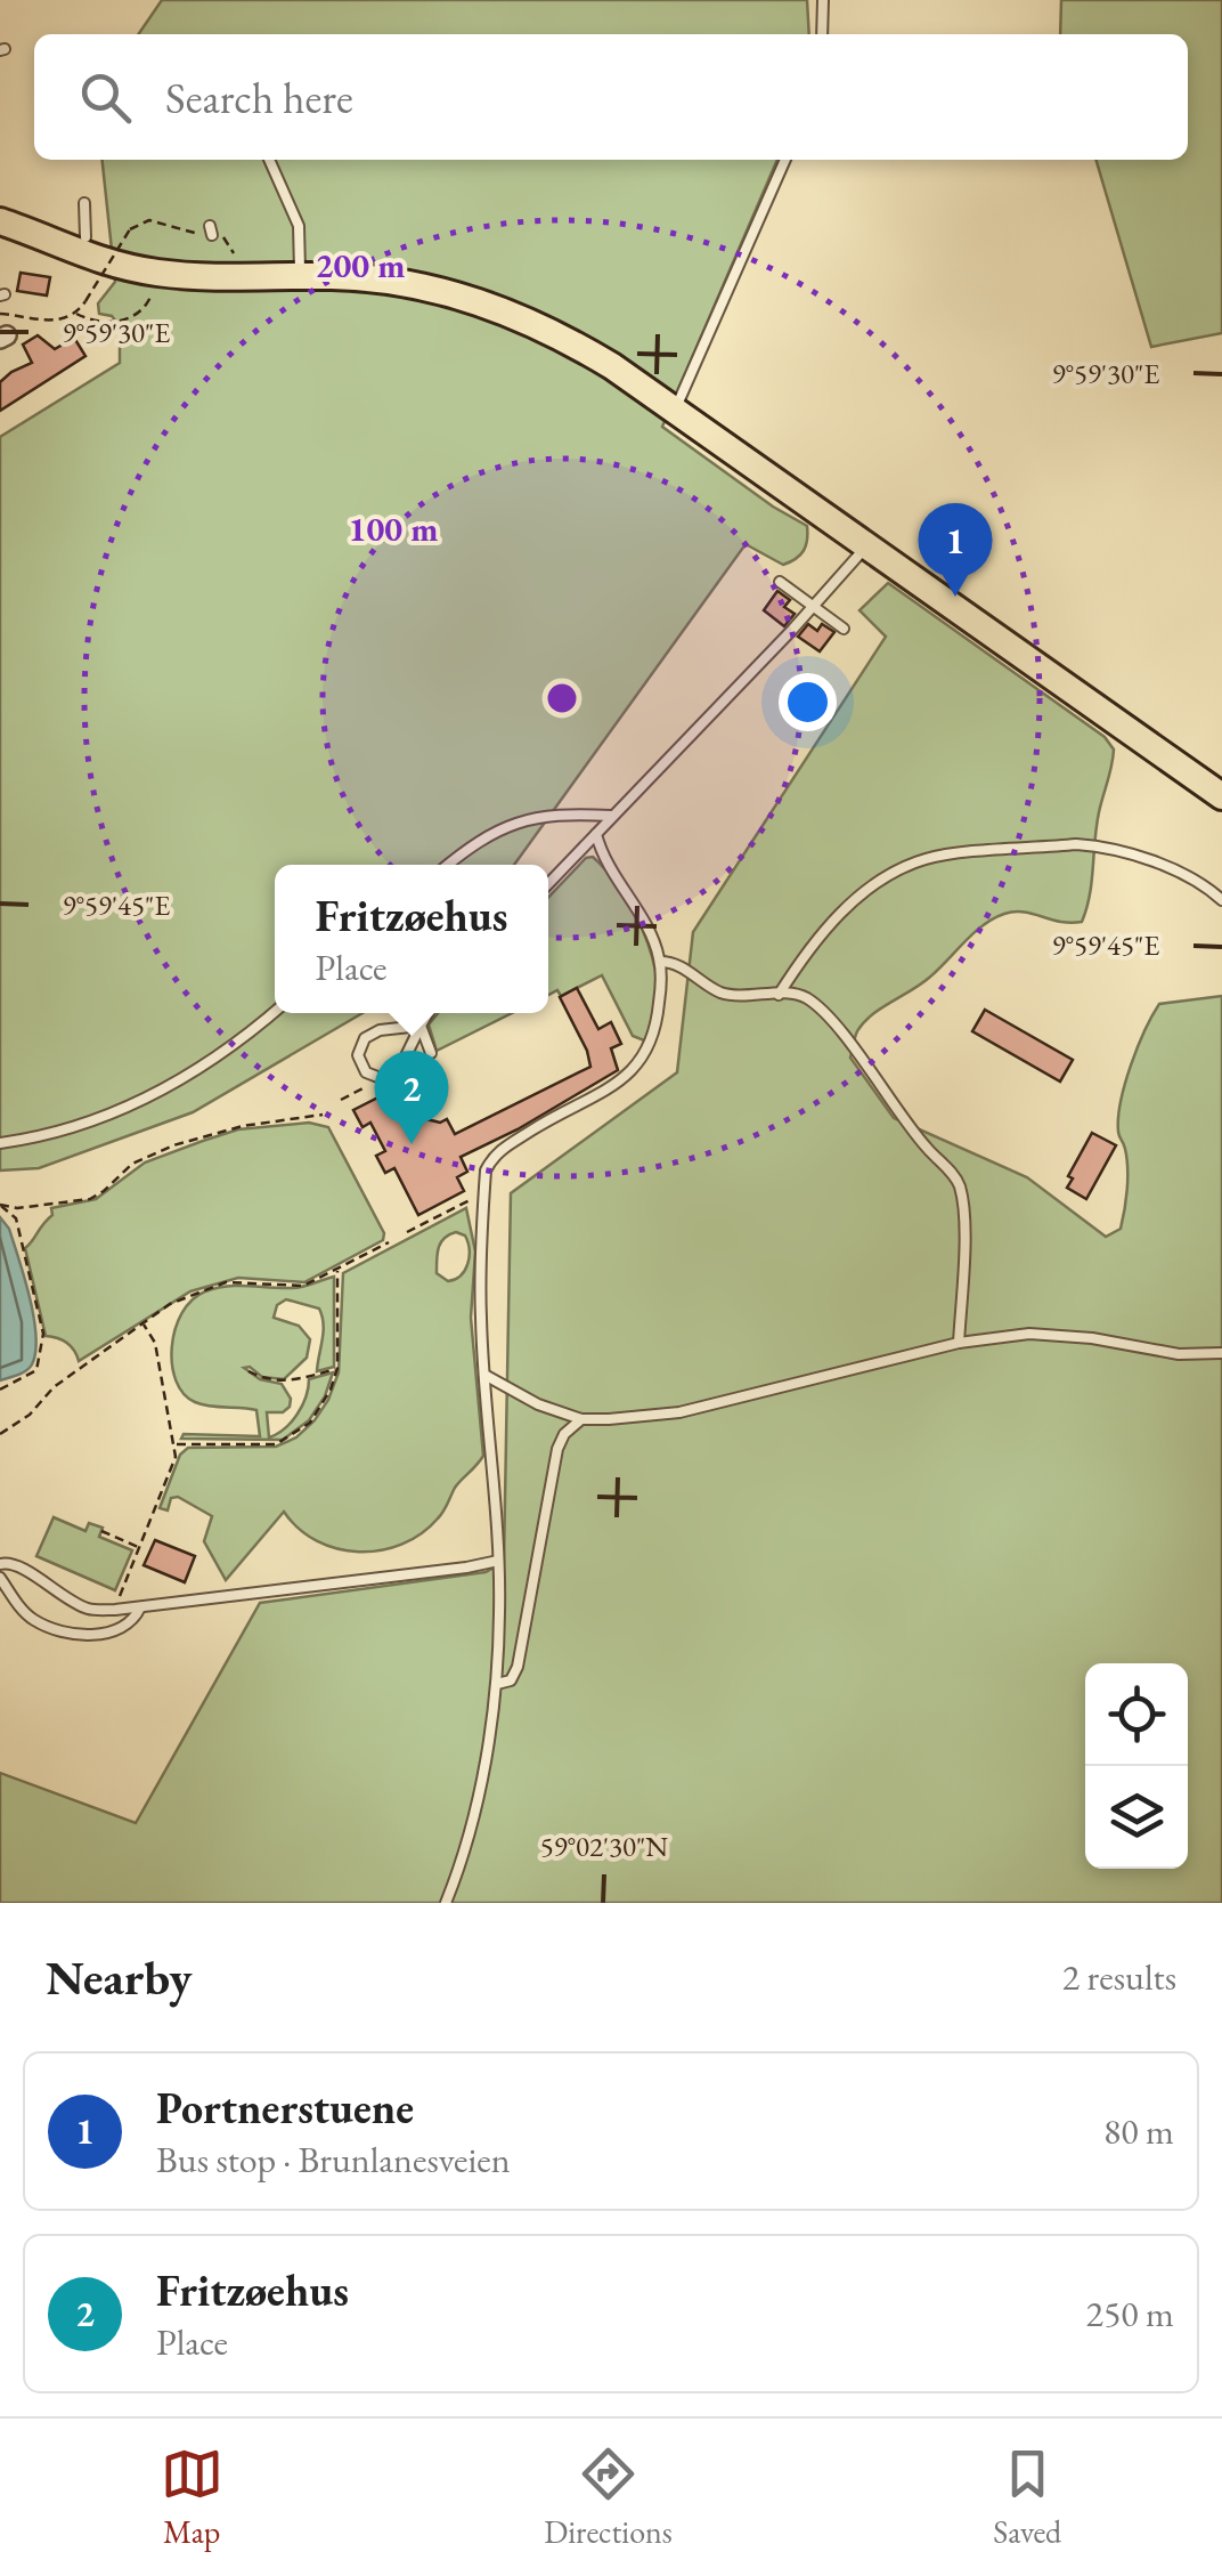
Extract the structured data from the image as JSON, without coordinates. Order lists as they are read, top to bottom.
{
  "page": {
    "search": "Search here",
    "pins": ["1", "2"],
    "popup": ["Fritzøehus", "Place"],
    "heading": ["Nearby", "2 results"],
    "list": [
      {
        "mark": "1",
        "name": "Portnerstuene",
        "note": "Bus stop · Brunlanesveien",
        "value": "80 m"
      },
      {
        "mark": "2",
        "name": "Fritzøehus",
        "note": "Place",
        "value": "250 m"
      }
    ],
    "nav": ["Map", "Directions", "Saved"]
  },
  "coordinates": ["9°59'30\"E", "9°59'45\"E", "59°02'30\"N"],
  "rings": ["200 m", "100 m"]
}
